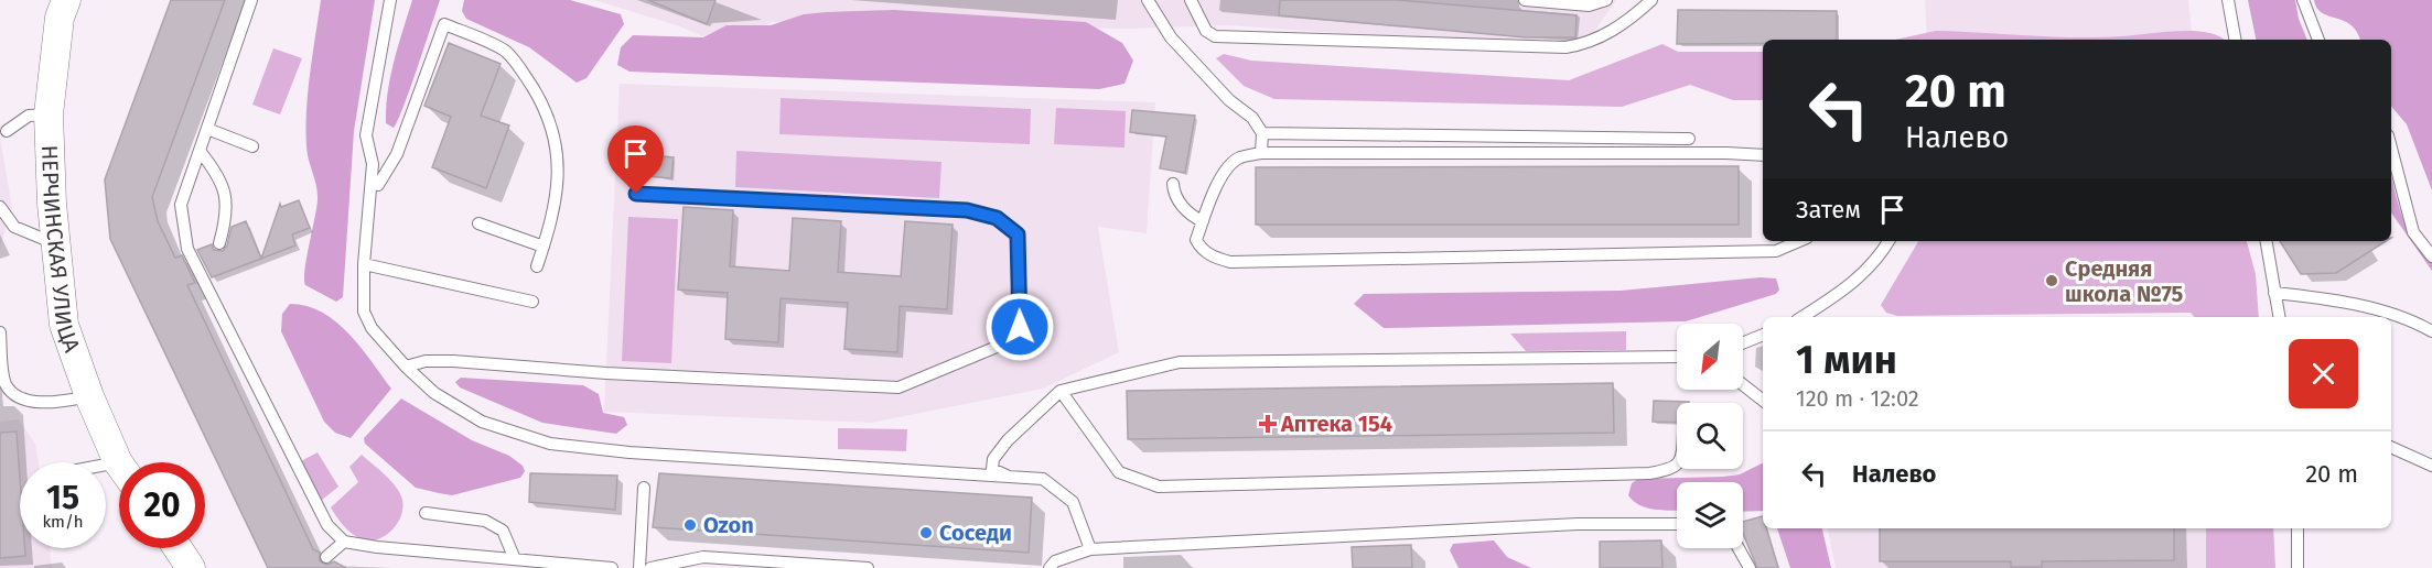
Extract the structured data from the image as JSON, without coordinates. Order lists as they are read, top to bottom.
{
  "streets": {
    "street": ["НЕРЧИНСКАЯ УЛИЦА"]
  },
  "places": {
    "other": ["Средняя школа №75", "Ozon", "Соседи"],
    "health": ["Аптека 154"]
  },
  "north": "bottom left",
  "page": {
    "turn": ["20 m", "Налево"],
    "then": "Затем",
    "heading": ["1 мин", "120 m · 12:02"],
    "list": [
      {
        "name": "Налево",
        "value": "20 m"
      }
    ],
    "speed": "15 km/h",
    "limit": "20"
  }
}
